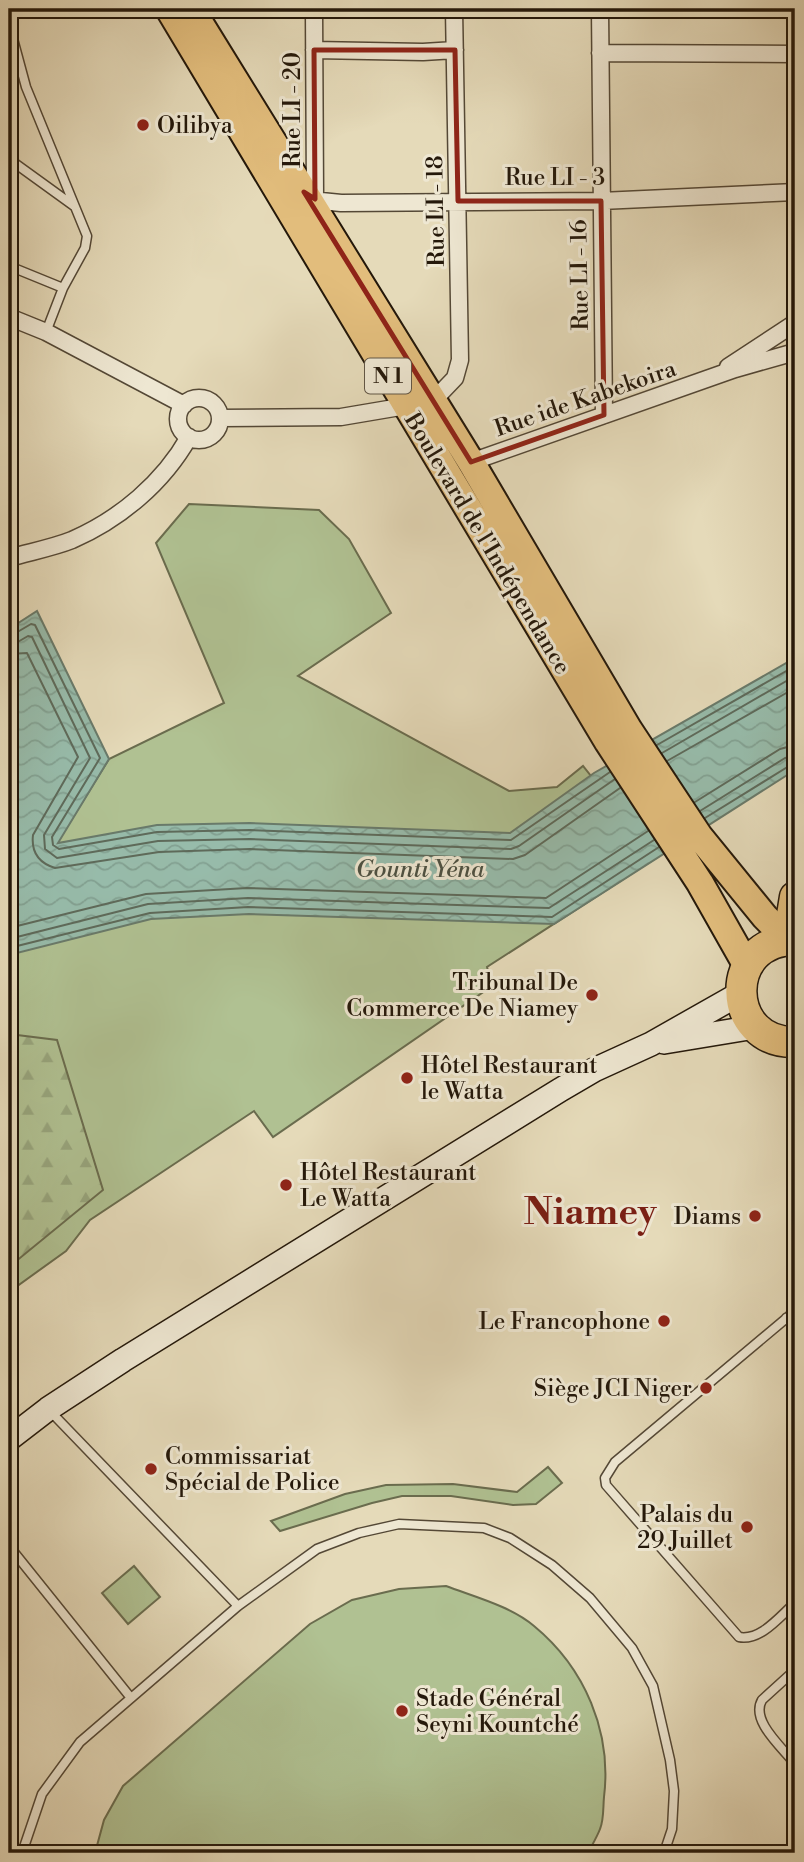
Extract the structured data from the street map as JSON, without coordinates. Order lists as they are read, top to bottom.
{
  "streets": {
    "main road": ["N 1", "Boulevard de l'Indépendance"],
    "street": [
      "Rue LI - 20",
      "Rue LI - 3",
      "Rue LI - 18",
      "Rue LI - 16",
      "Rue ide Kabekoira"
    ]
  },
  "crossings": [
    ["Rue LI - 20", "Rue LI - 3"],
    ["Rue LI - 20", "Boulevard de l'Indépendance"],
    ["Rue LI - 3", "Rue LI - 18"],
    ["Rue LI - 3", "Rue LI - 16"],
    ["Rue LI - 3", "Boulevard de l'Indépendance"],
    ["Rue LI - 18", "Boulevard de l'Indépendance"],
    ["Rue LI - 16", "Rue ide Kabekoira"],
    ["Rue ide Kabekoira", "Boulevard de l'Indépendance"]
  ],
  "districts": ["Niamey"],
  "water": ["Gounti Yéna"],
  "places": [
    "Oilibya",
    "Tribunal De Commerce De Niamey",
    "Hôtel Restaurant le Watta",
    "Hôtel Restaurant Le Watta",
    "Diams",
    "Le Francophone",
    "Siège JCI Niger",
    "Commissariat Spécial de Police",
    "Palais du 29 Juillet",
    "Stade Général Seyni Kountché"
  ]
}
